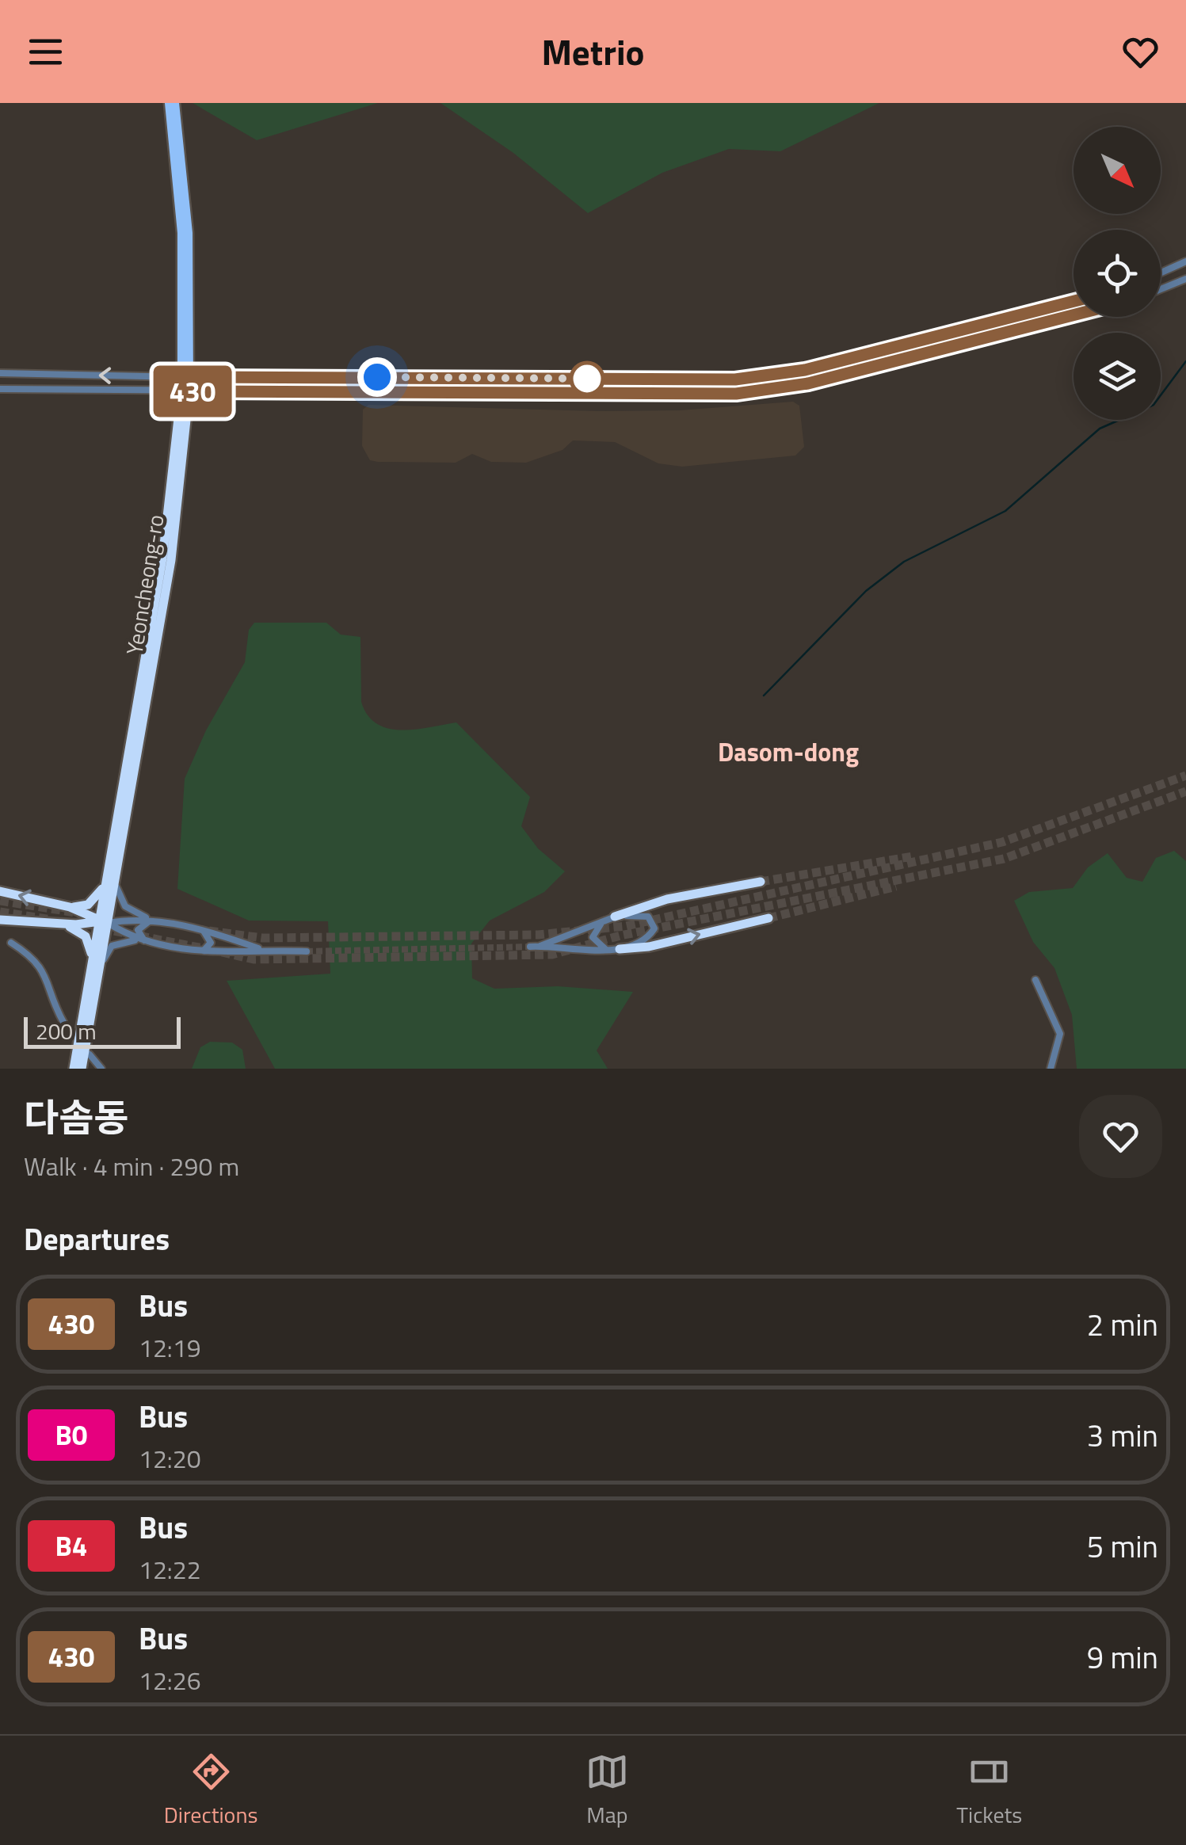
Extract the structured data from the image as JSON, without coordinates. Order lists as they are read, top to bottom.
{
  "streets": {
    "highway": ["Yeoncheong-ro"]
  },
  "districts": ["Dasom-dong"],
  "lines": ["bus line 430"],
  "scale_bar": "200 m",
  "north": "bottom right",
  "page": {
    "header": "Metrio",
    "on_map": "430",
    "scale": "200 m",
    "heading": [
      ["다솜동", "Walk · 4 min · 290 m"],
      "Departures"
    ],
    "list": [
      {
        "mark": "430",
        "name": "Bus",
        "note": "12:19",
        "value": "2 min"
      },
      {
        "mark": "B0",
        "name": "Bus",
        "note": "12:20",
        "value": "3 min"
      },
      {
        "mark": "B4",
        "name": "Bus",
        "note": "12:22",
        "value": "5 min"
      },
      {
        "mark": "430",
        "name": "Bus",
        "note": "12:26",
        "value": "9 min"
      }
    ],
    "tabs": ["Directions", "Map", "Tickets"]
  }
}
